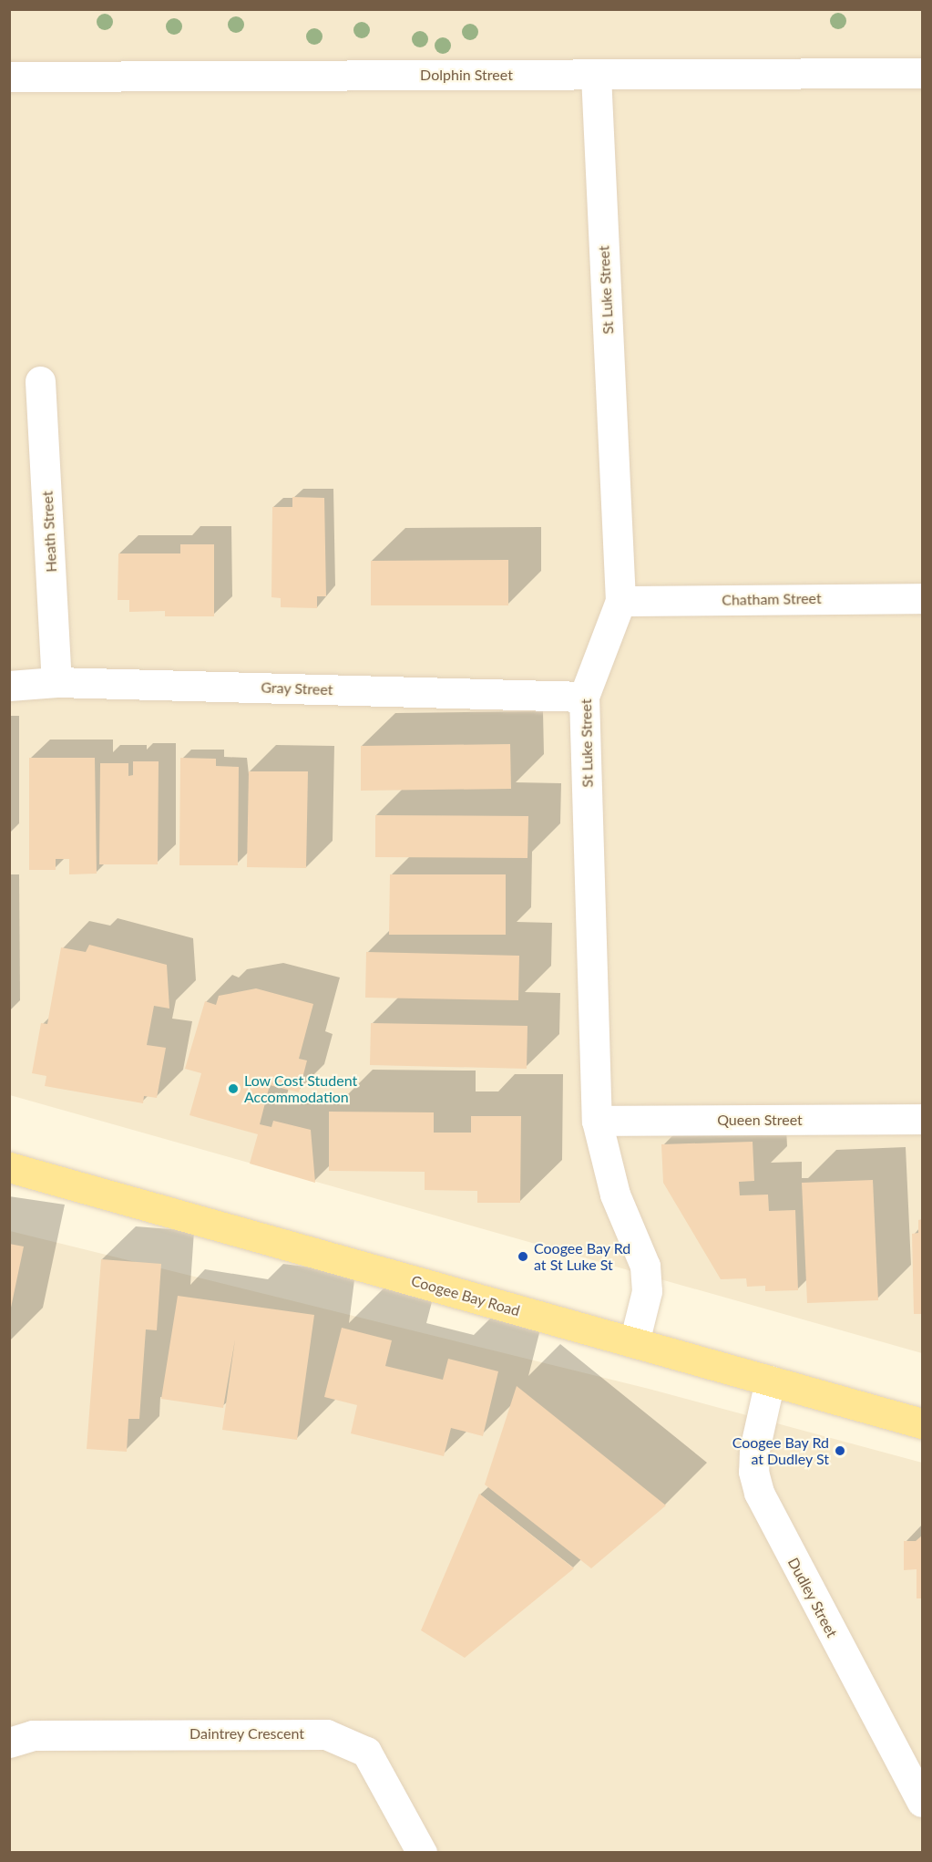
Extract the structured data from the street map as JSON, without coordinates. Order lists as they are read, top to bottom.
{
  "streets": {
    "main road": ["Coogee Bay Road"],
    "street": [
      "Dolphin Street",
      "St Luke Street",
      "Heath Street",
      "Chatham Street",
      "Gray Street",
      "Queen Street",
      "Dudley Street",
      "Daintrey Crescent"
    ]
  },
  "crossings": [
    ["Dolphin Street", "St Luke Street"],
    ["St Luke Street", "Chatham Street"],
    ["St Luke Street", "Gray Street"],
    ["St Luke Street", "Queen Street"],
    ["St Luke Street", "Coogee Bay Road"],
    ["Heath Street", "Gray Street"],
    ["Coogee Bay Road", "Dudley Street"]
  ],
  "places": ["Low Cost Student Accommodation", "Coogee Bay Rd at St Luke St", "Coogee Bay Rd at Dudley St"]
}
